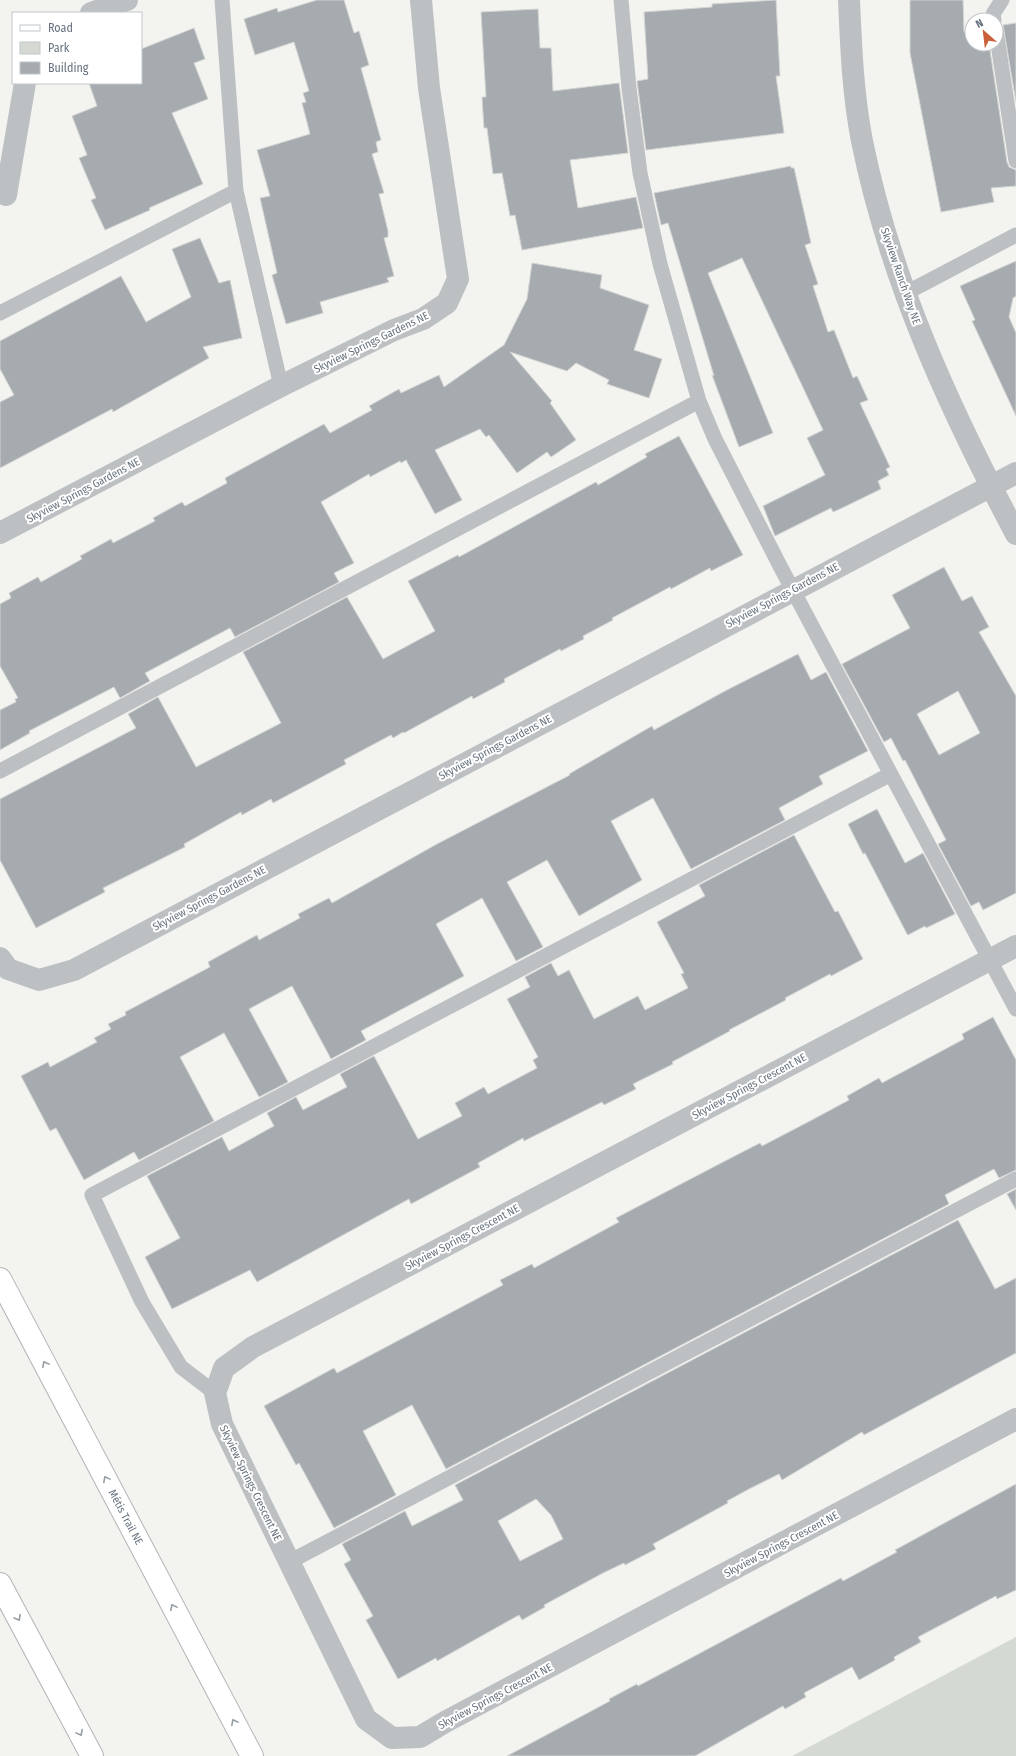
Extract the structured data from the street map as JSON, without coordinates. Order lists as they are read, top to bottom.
{
  "streets": {
    "main road": ["Métis Trail NE"],
    "street": ["Skyview Ranch Way NE", "Skyview Springs Gardens NE", "Skyview Springs Crescent NE"]
  },
  "crossings": [
    ["Skyview Ranch Way NE", "Skyview Springs Gardens NE"]
  ],
  "legend": ["Road", "Park", "Building"],
  "north": "top left"
}
